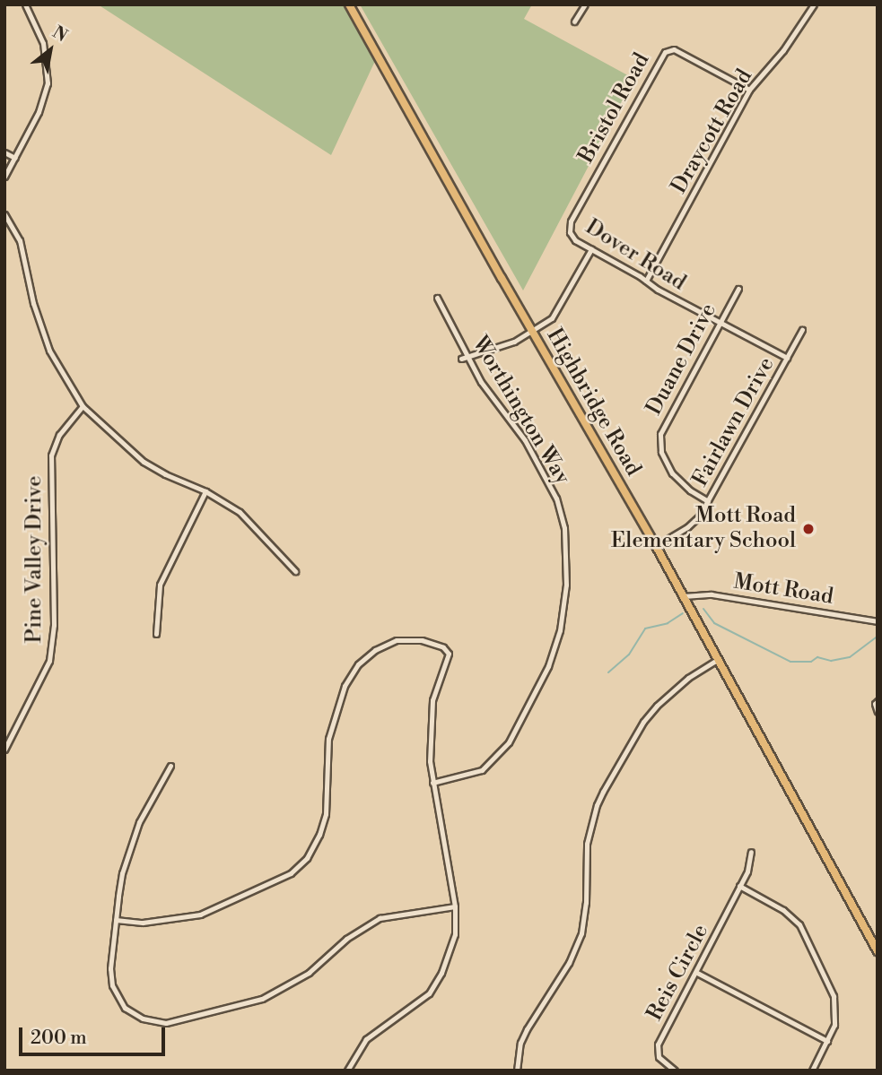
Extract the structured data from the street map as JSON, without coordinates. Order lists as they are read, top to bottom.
{
  "streets": {
    "highway": ["Highbridge Road"],
    "street": [
      "Bristol Road",
      "Draycott Road",
      "Dover Road",
      "Duane Drive",
      "Worthington Way",
      "Fairlawn Drive",
      "Pine Valley Drive",
      "Mott Road",
      "Reis Circle"
    ]
  },
  "crossings": [
    ["Bristol Road", "Draycott Road"],
    ["Bristol Road", "Dover Road"],
    ["Draycott Road", "Dover Road"],
    ["Dover Road", "Duane Drive"],
    ["Dover Road", "Fairlawn Drive"],
    ["Duane Drive", "Fairlawn Drive"],
    ["Highbridge Road", "Fairlawn Drive"],
    ["Highbridge Road", "Mott Road"]
  ],
  "places": ["Mott Road Elementary School"],
  "scale_bar": "200 m",
  "north": "top right"
}
